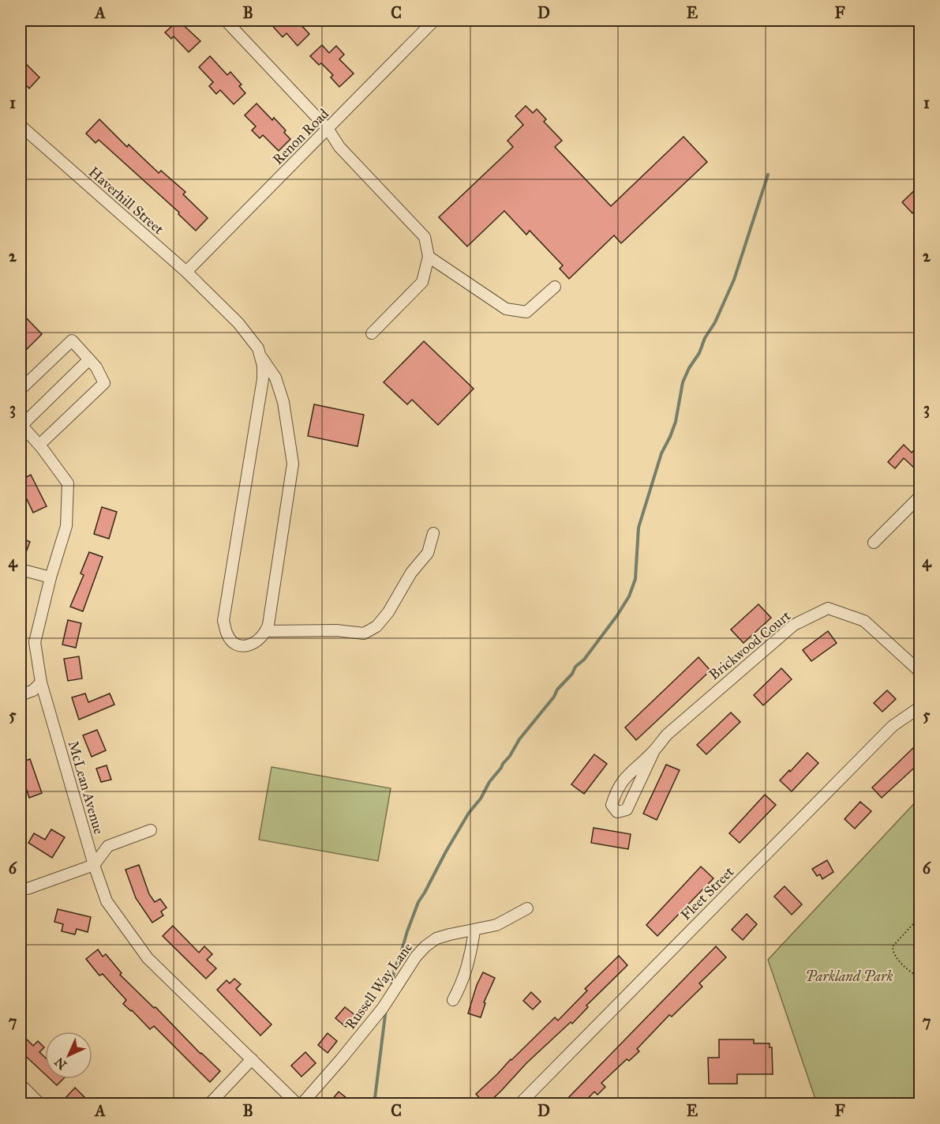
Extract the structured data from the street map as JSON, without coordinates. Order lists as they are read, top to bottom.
{
  "streets": {
    "street": [
      "Renon Road",
      "Haverhill Street",
      "Brickwood Court",
      "McLean Avenue",
      "Fleet Street",
      "Russell Way Lane"
    ]
  },
  "crossings": [
    ["Renon Road", "Haverhill Street"]
  ],
  "parks": ["Parkland Park"],
  "north": "bottom left",
  "grid": {
    "columns": [
      "A",
      "B",
      "C",
      "D",
      "E",
      "F"
    ],
    "rows": [
      "1",
      "2",
      "3",
      "4",
      "5",
      "6",
      "7"
    ]
  }
}
